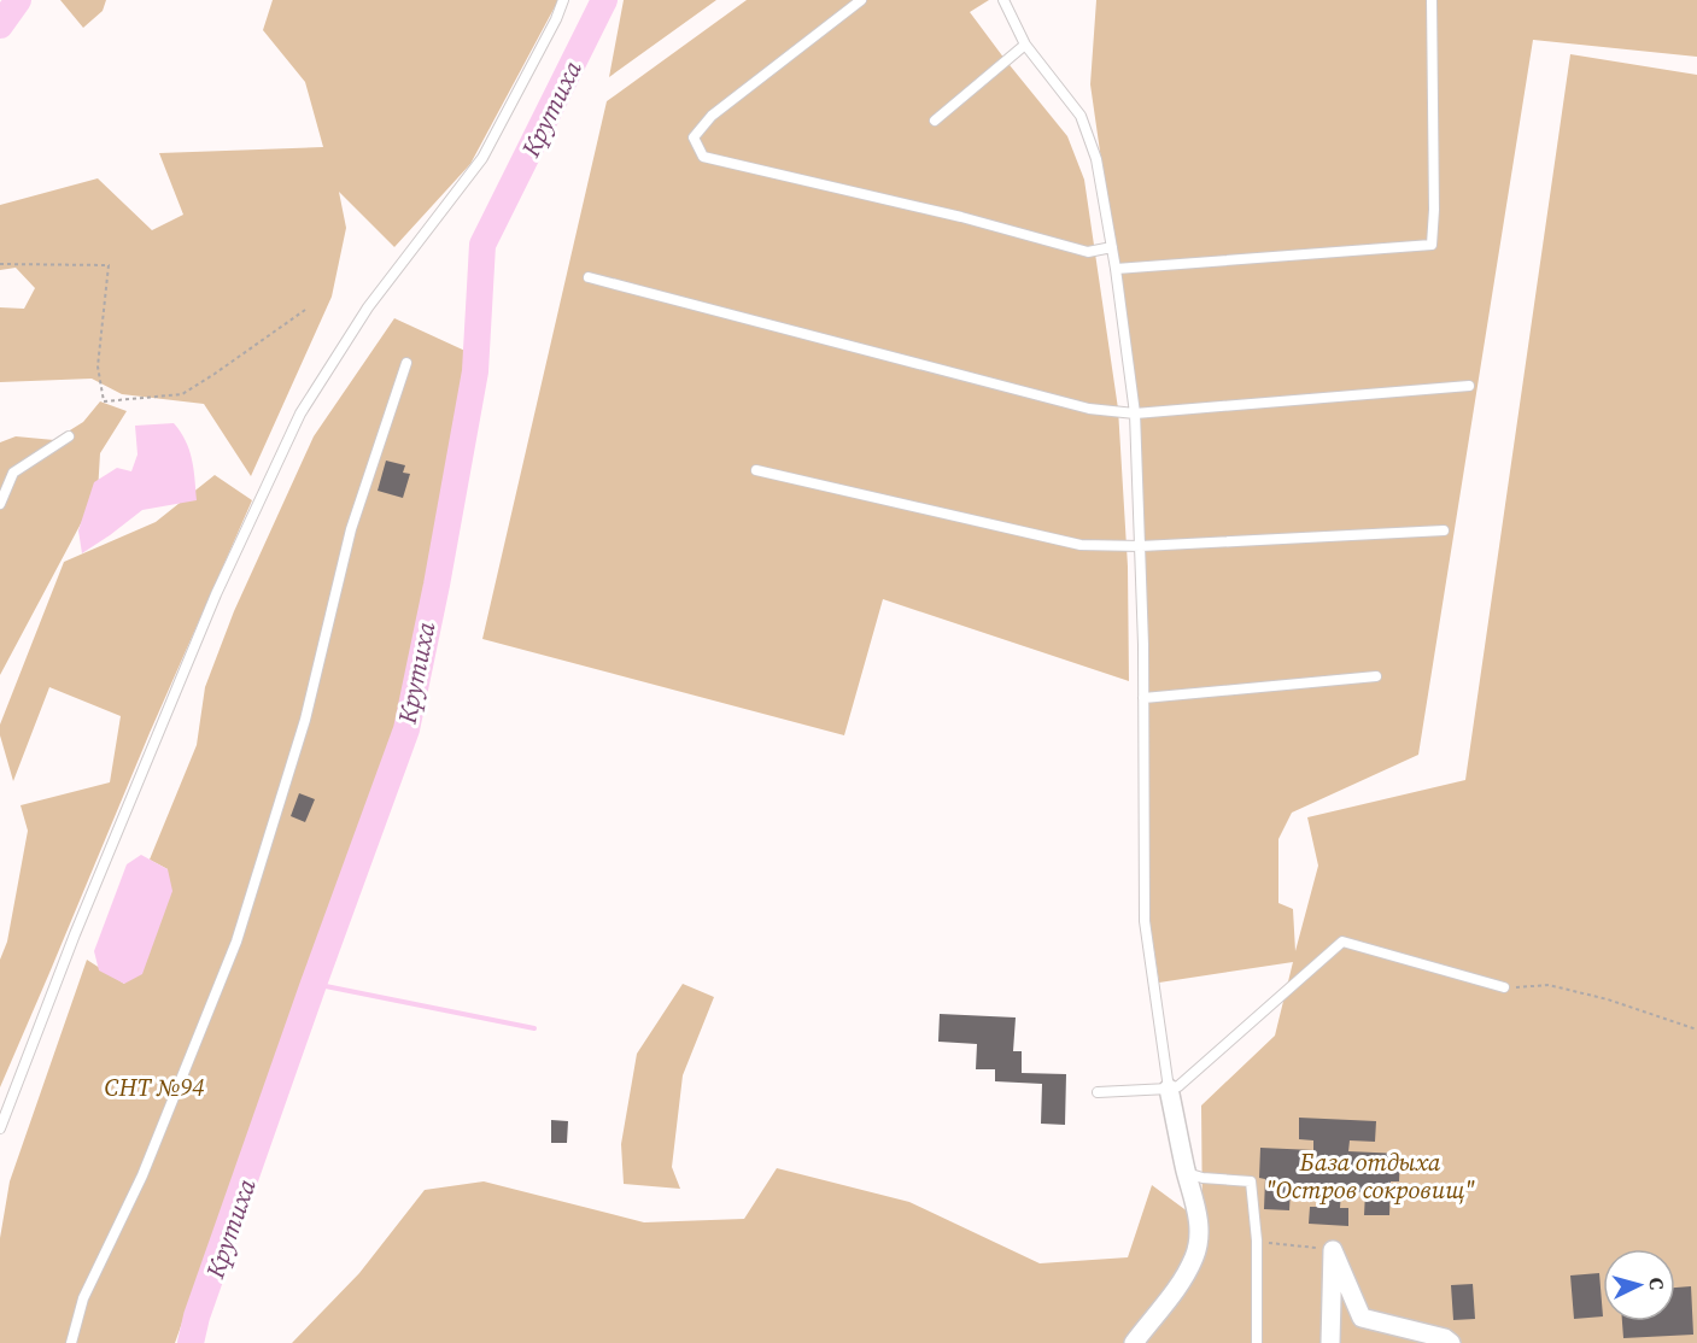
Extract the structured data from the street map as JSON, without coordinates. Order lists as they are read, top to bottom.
{
  "water": ["Крутиха"],
  "parks": ["СНТ №94", "База отдыха \"Остров сокровищ\""],
  "north": "right"
}
